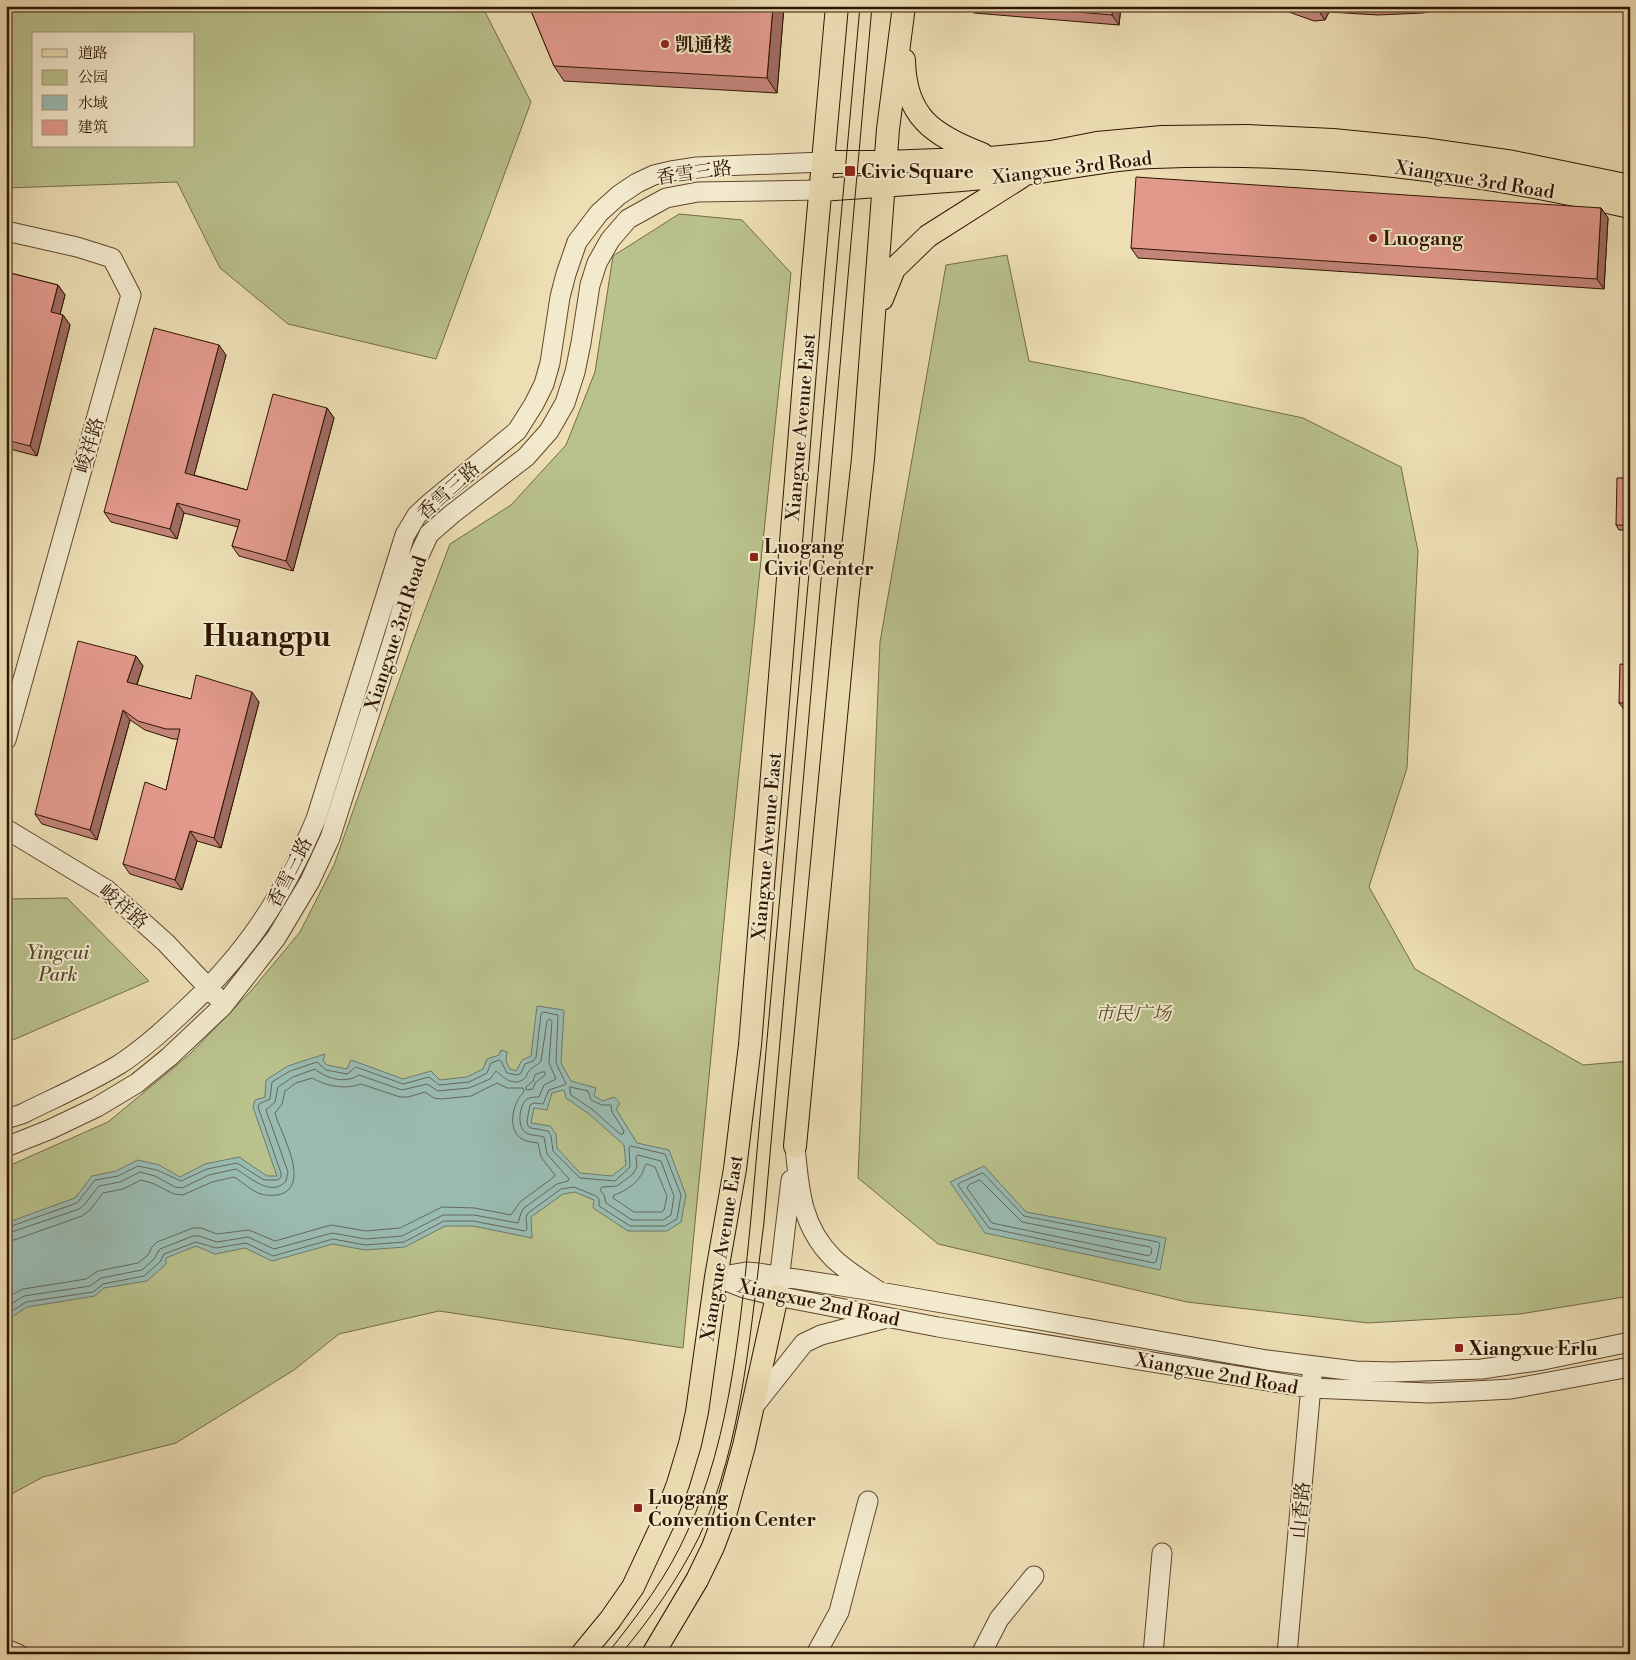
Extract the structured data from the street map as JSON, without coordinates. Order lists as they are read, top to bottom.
{
  "streets": {
    "main road": ["Xiangxue 3rd Road", "Xiangxue Avenue East"],
    "street": [
      "香雪三路",
      "峻祥路",
      "Xiangxue 2nd Road",
      "山香路"
    ]
  },
  "crossings": [
    ["Xiangxue 3rd Road", "香雪三路"],
    ["Xiangxue 3rd Road", "Xiangxue Avenue East"],
    ["Xiangxue 3rd Road", "峻祥路"],
    ["香雪三路", "Xiangxue Avenue East"],
    ["香雪三路", "峻祥路"],
    ["Xiangxue Avenue East", "Xiangxue 2nd Road"],
    ["Xiangxue 2nd Road", "山香路"]
  ],
  "districts": ["Huangpu"],
  "parks": ["Yingcui Park", "市民广场"],
  "places": {
    "other": ["凯通楼", "Luogang"],
    "transit": [
      "Civic Square",
      "Luogang Civic Center",
      "Xiangxue Erlu",
      "Luogang Convention Center"
    ]
  },
  "legend": [
    "道路",
    "公园",
    "水域",
    "建筑"
  ]
}
